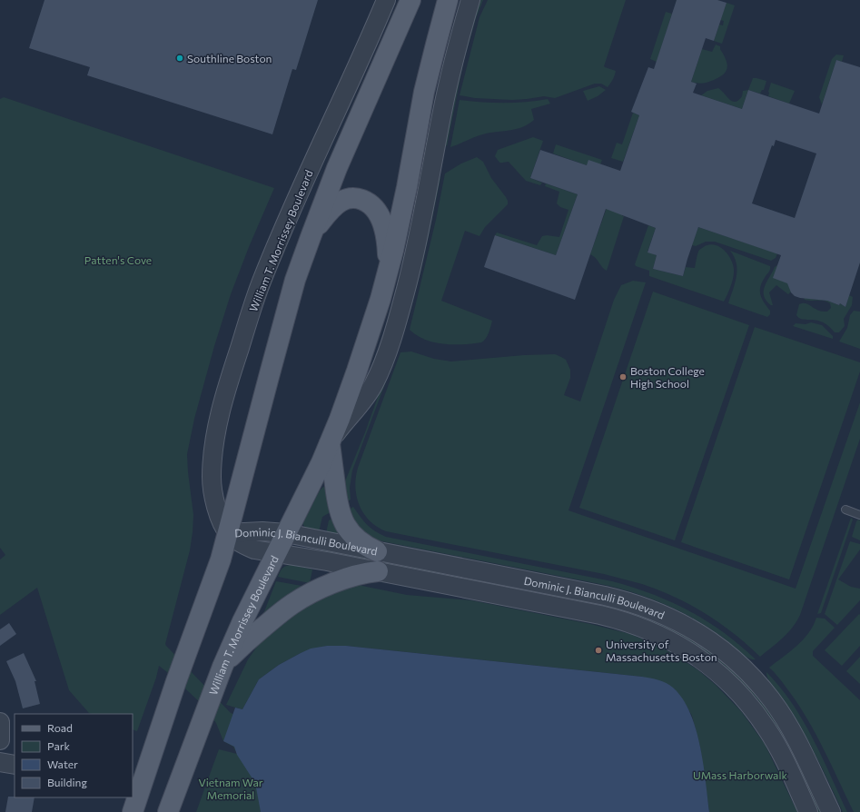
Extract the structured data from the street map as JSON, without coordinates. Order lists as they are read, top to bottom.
{
  "streets": {
    "main road": ["William T. Morrissey Boulevard"],
    "street": ["Dominic J. Bianculli Boulevard"]
  },
  "crossings": [
    ["William T. Morrissey Boulevard", "Dominic J. Bianculli Boulevard"]
  ],
  "parks": ["Patten's Cove", "UMass Harborwalk", "Vietnam War Memorial"],
  "places": ["Southline Boston", "Boston College High School", "University of Massachusetts Boston"],
  "legend": [
    "Road",
    "Park",
    "Water",
    "Building"
  ]
}
